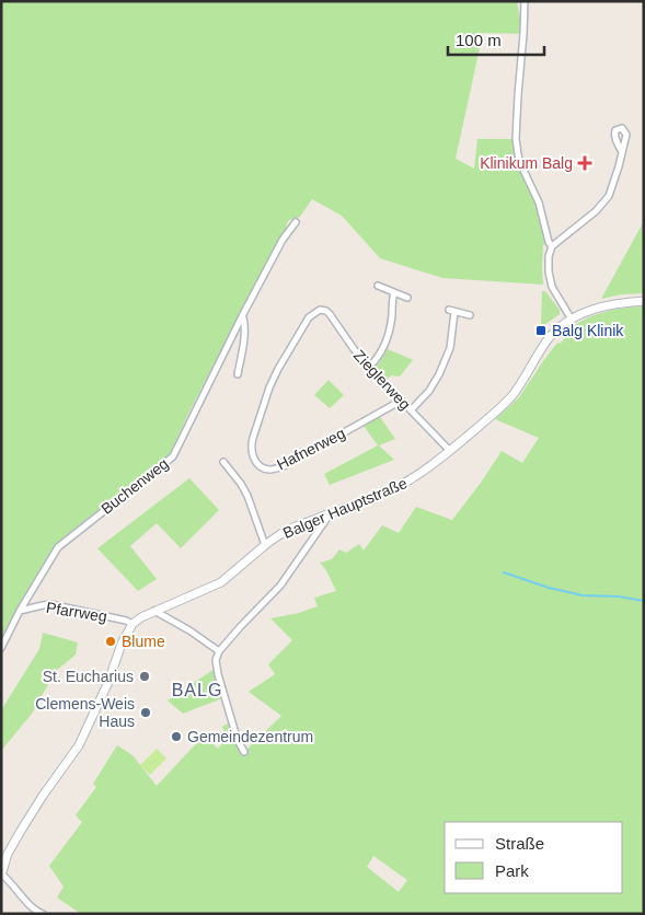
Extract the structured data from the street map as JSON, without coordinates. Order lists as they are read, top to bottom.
{
  "streets": {
    "street": [
      "Zieglerweg",
      "Hafnerweg",
      "Buchenweg",
      "Balger Hauptstraße",
      "Pfarrweg"
    ]
  },
  "crossings": [
    ["Zieglerweg", "Hafnerweg"],
    ["Zieglerweg", "Balger Hauptstraße"],
    ["Buchenweg", "Pfarrweg"],
    ["Balger Hauptstraße", "Pfarrweg"]
  ],
  "districts": ["BALG"],
  "places": {
    "health": ["Klinikum Balg"],
    "transit": ["Balg Klinik"],
    "other": [
      "Blume",
      "St. Eucharius",
      "Clemens-Weis Haus",
      "Gemeindezentrum"
    ]
  },
  "legend": ["Straße", "Park"],
  "scale_bar": "100 m"
}
